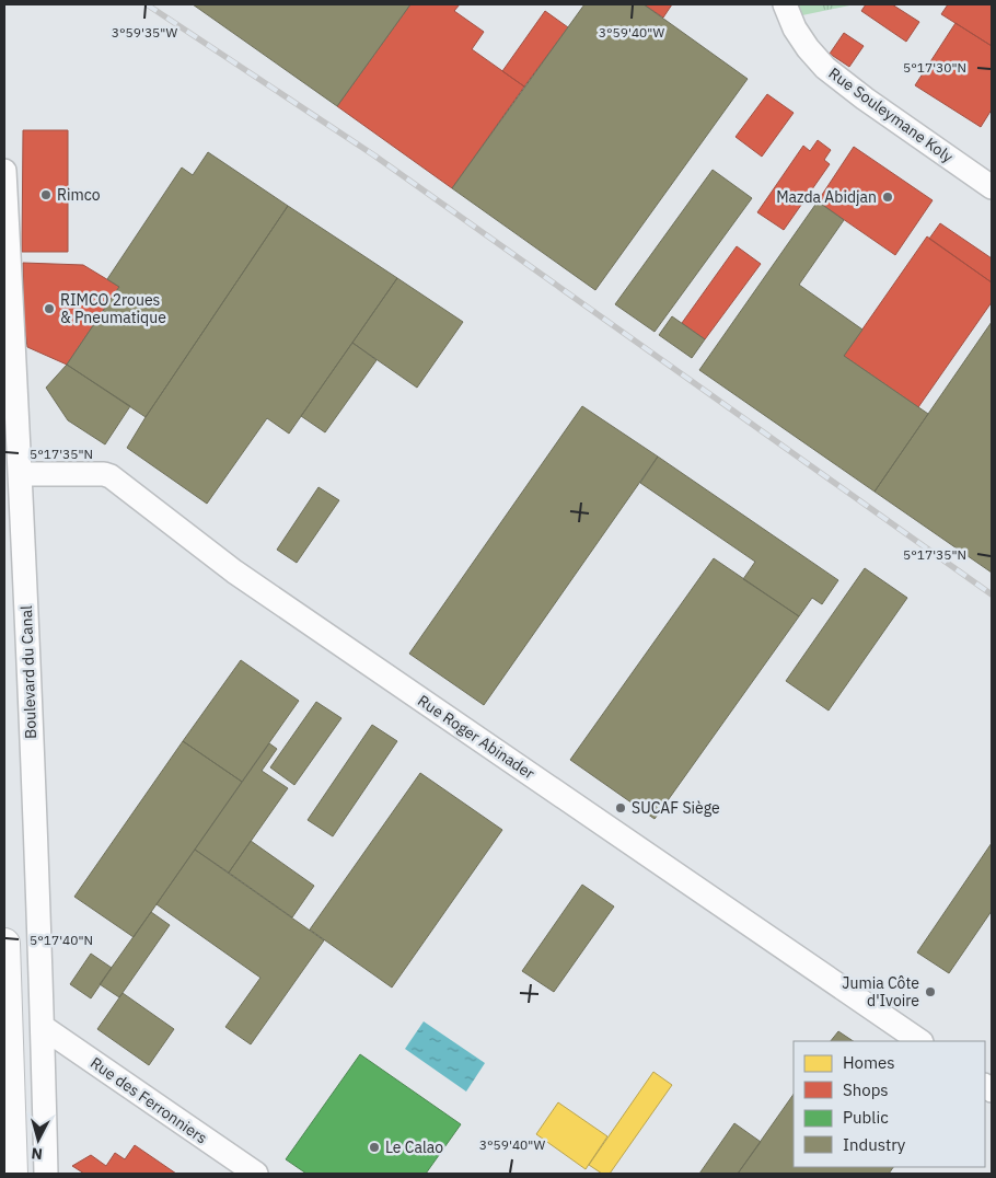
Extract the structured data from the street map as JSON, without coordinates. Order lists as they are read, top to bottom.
{
  "streets": {
    "street": [
      "Rue Souleymane Koly",
      "Boulevard du Canal",
      "Rue Roger Abinader",
      "Rue des Ferronniers"
    ]
  },
  "crossings": [
    ["Boulevard du Canal", "Rue Roger Abinader"],
    ["Boulevard du Canal", "Rue des Ferronniers"]
  ],
  "places": [
    "Rimco",
    "Mazda Abidjan",
    "RIMCO 2roues & Pneumatique",
    "SUCAF Siège",
    "Jumia Côte d'Ivoire",
    "Le Calao"
  ],
  "legend": [
    "Homes",
    "Shops",
    "Public",
    "Industry"
  ],
  "north": "bottom",
  "coordinates": [
    "3°59'35\"W",
    "3°59'40\"W",
    "5°17'30\"N",
    "5°17'35\"N",
    "5°17'40\"N"
  ]
}
